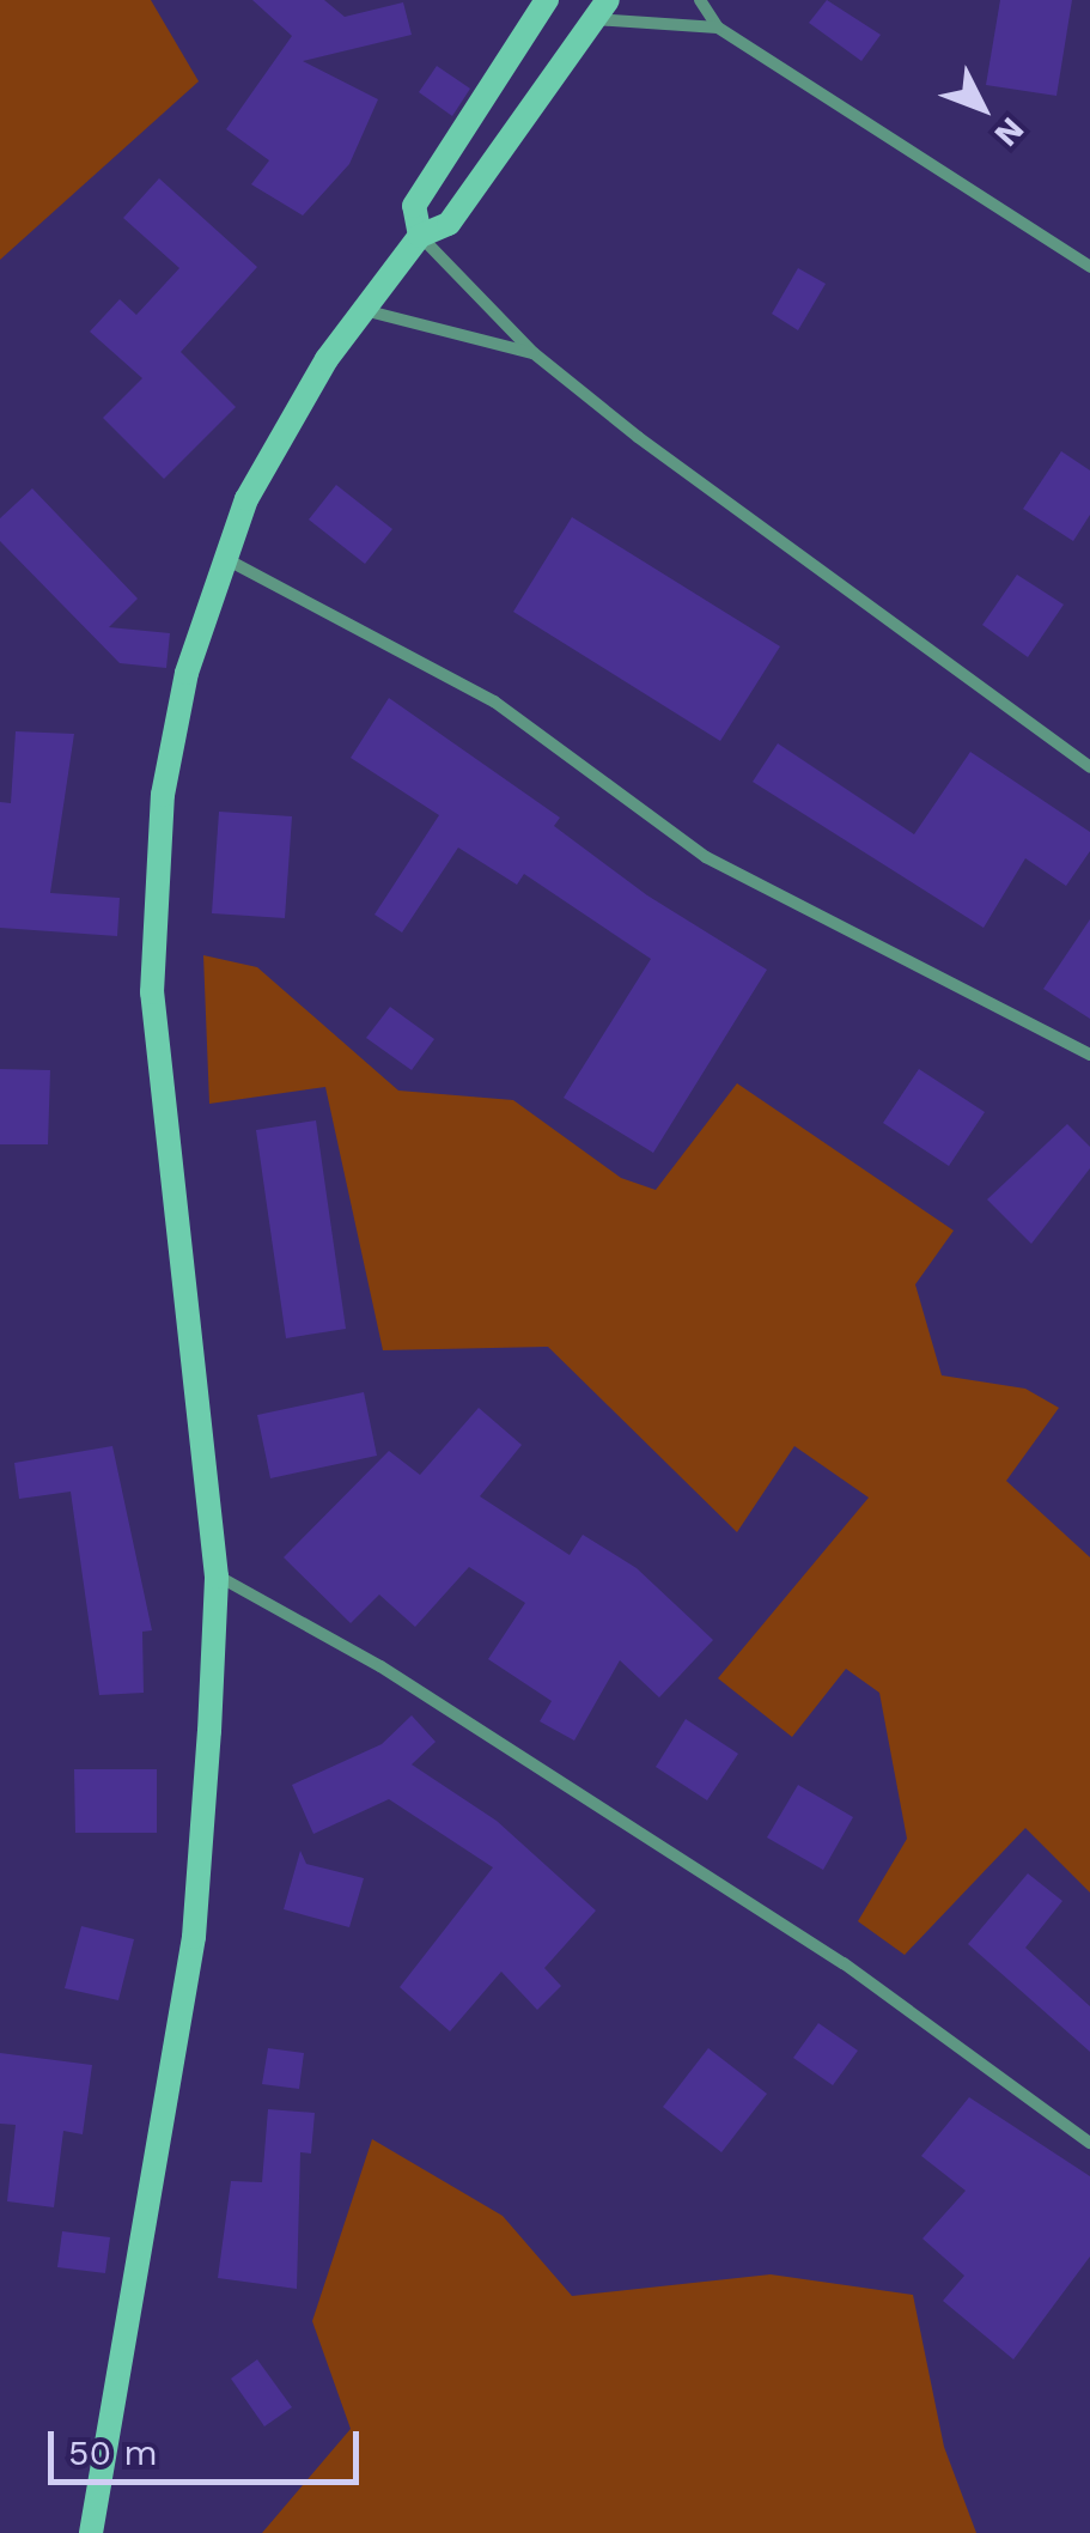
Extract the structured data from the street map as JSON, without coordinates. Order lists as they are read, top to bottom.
{
  "scale_bar": "50 m",
  "north": "bottom right"
}
